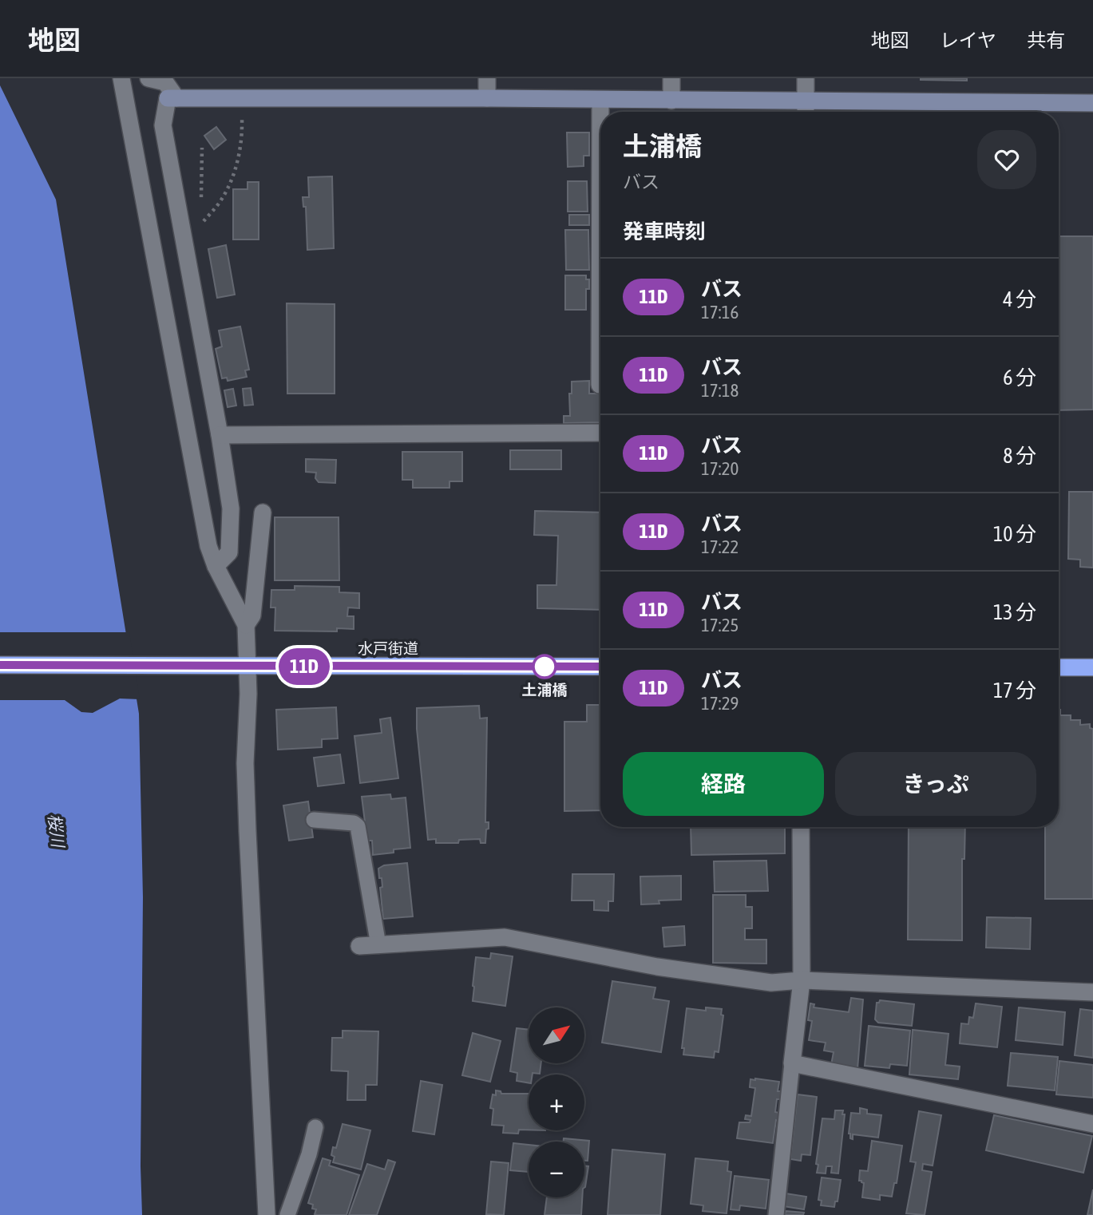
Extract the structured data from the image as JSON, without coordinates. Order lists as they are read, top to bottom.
{
  "streets": {
    "highway": ["水戸街道"]
  },
  "water": ["桜川"],
  "places": ["土浦橋"],
  "lines": ["bus line 11D"],
  "north": "top right",
  "page": {
    "header": "地図",
    "nav": ["地図", "レイヤ", "共有"],
    "on_map": "11D",
    "heading": [
      ["土浦橋", "バス"],
      "発車時刻"
    ],
    "list": [
      {
        "mark": "11D",
        "name": "バス",
        "note": "17:16",
        "value": "4 分"
      },
      {
        "mark": "11D",
        "name": "バス",
        "note": "17:18",
        "value": "6 分"
      },
      {
        "mark": "11D",
        "name": "バス",
        "note": "17:20",
        "value": "8 分"
      },
      {
        "mark": "11D",
        "name": "バス",
        "note": "17:22",
        "value": "10 分"
      },
      {
        "mark": "11D",
        "name": "バス",
        "note": "17:25",
        "value": "13 分"
      },
      {
        "mark": "11D",
        "name": "バス",
        "note": "17:29",
        "value": "17 分"
      }
    ],
    "buttons": ["経路", "きっぷ"],
    "map_buttons": ["+", "−"]
  }
}
